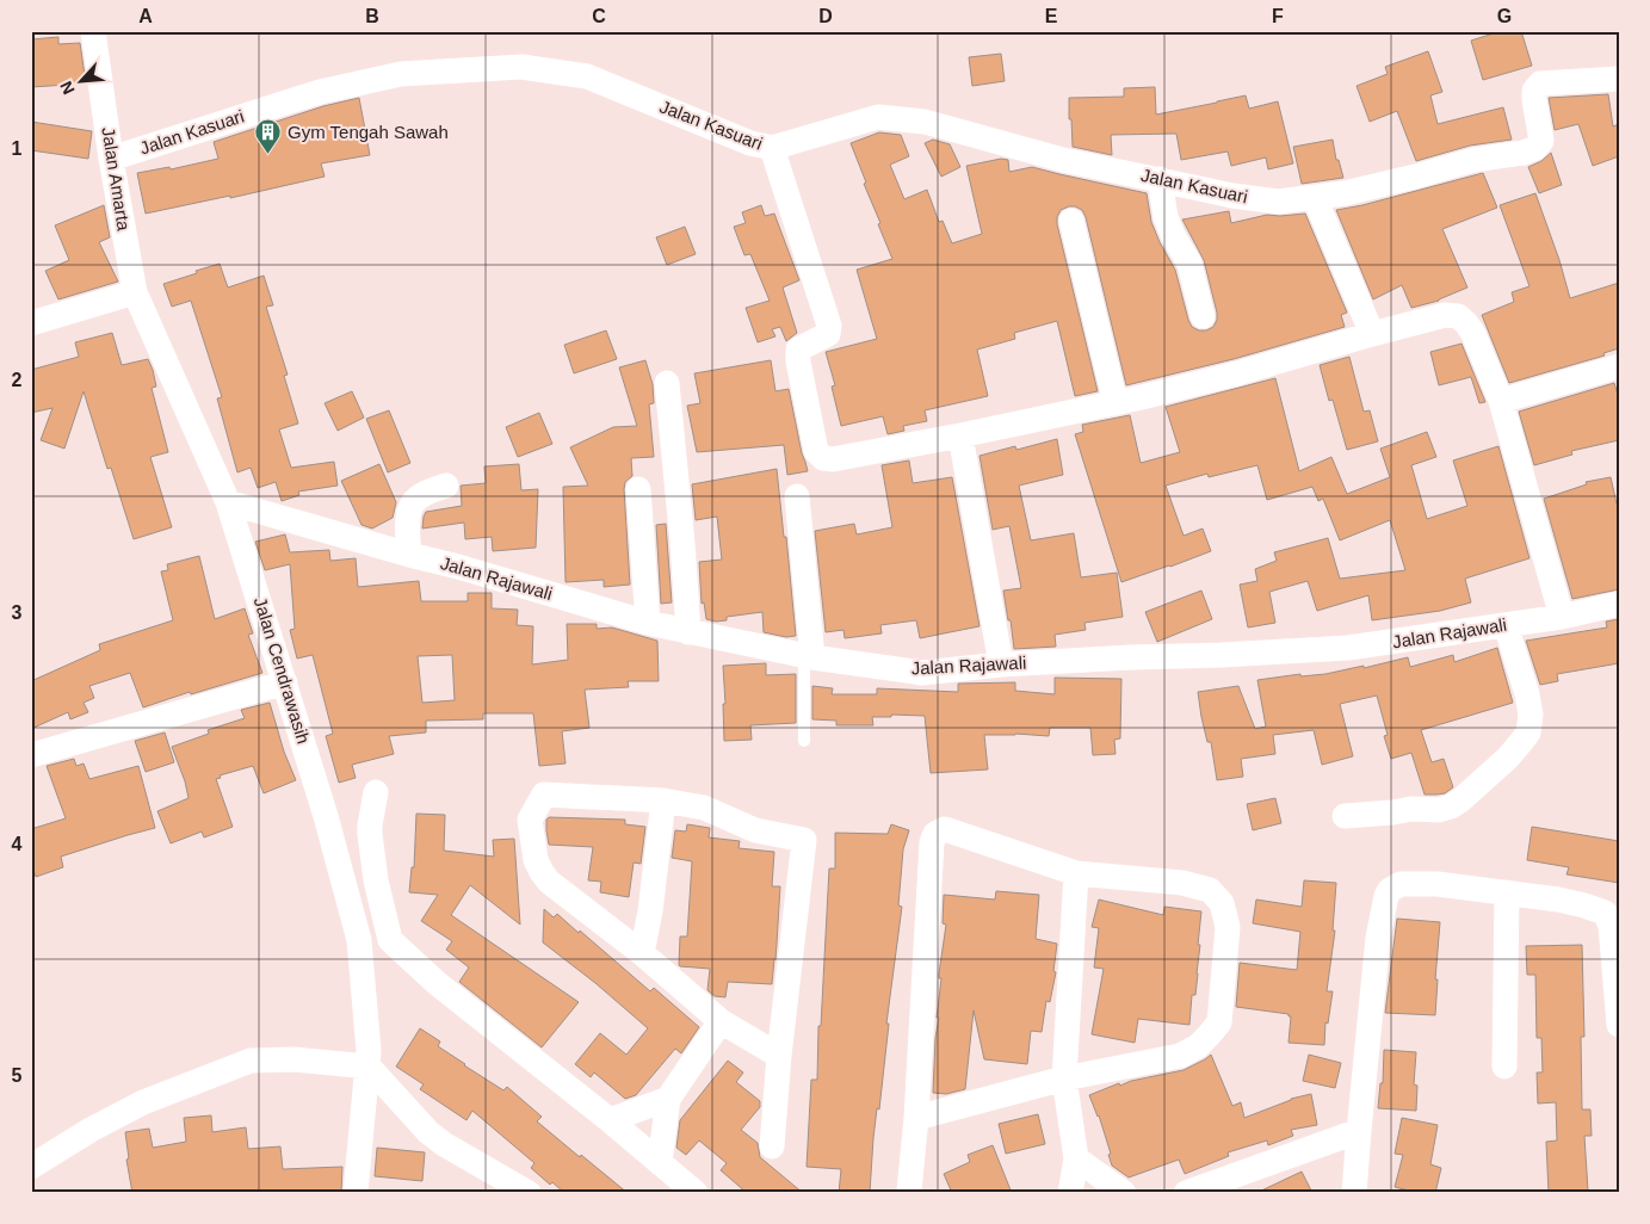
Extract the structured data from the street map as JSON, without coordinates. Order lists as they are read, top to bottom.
{
  "streets": {
    "street": [
      "Jalan Kasuari",
      "Jalan Amarta",
      "Jalan Rajawali",
      "Jalan Cendrawasih"
    ]
  },
  "crossings": [
    ["Jalan Kasuari", "Jalan Amarta"],
    ["Jalan Amarta", "Jalan Cendrawasih"],
    ["Jalan Rajawali", "Jalan Cendrawasih"]
  ],
  "places": {
    "building": ["Gym Tengah Sawah"]
  },
  "north": "bottom left",
  "grid": {
    "columns": [
      "A",
      "B",
      "C",
      "D",
      "E",
      "F",
      "G"
    ],
    "rows": [
      "1",
      "2",
      "3",
      "4",
      "5"
    ]
  }
}
